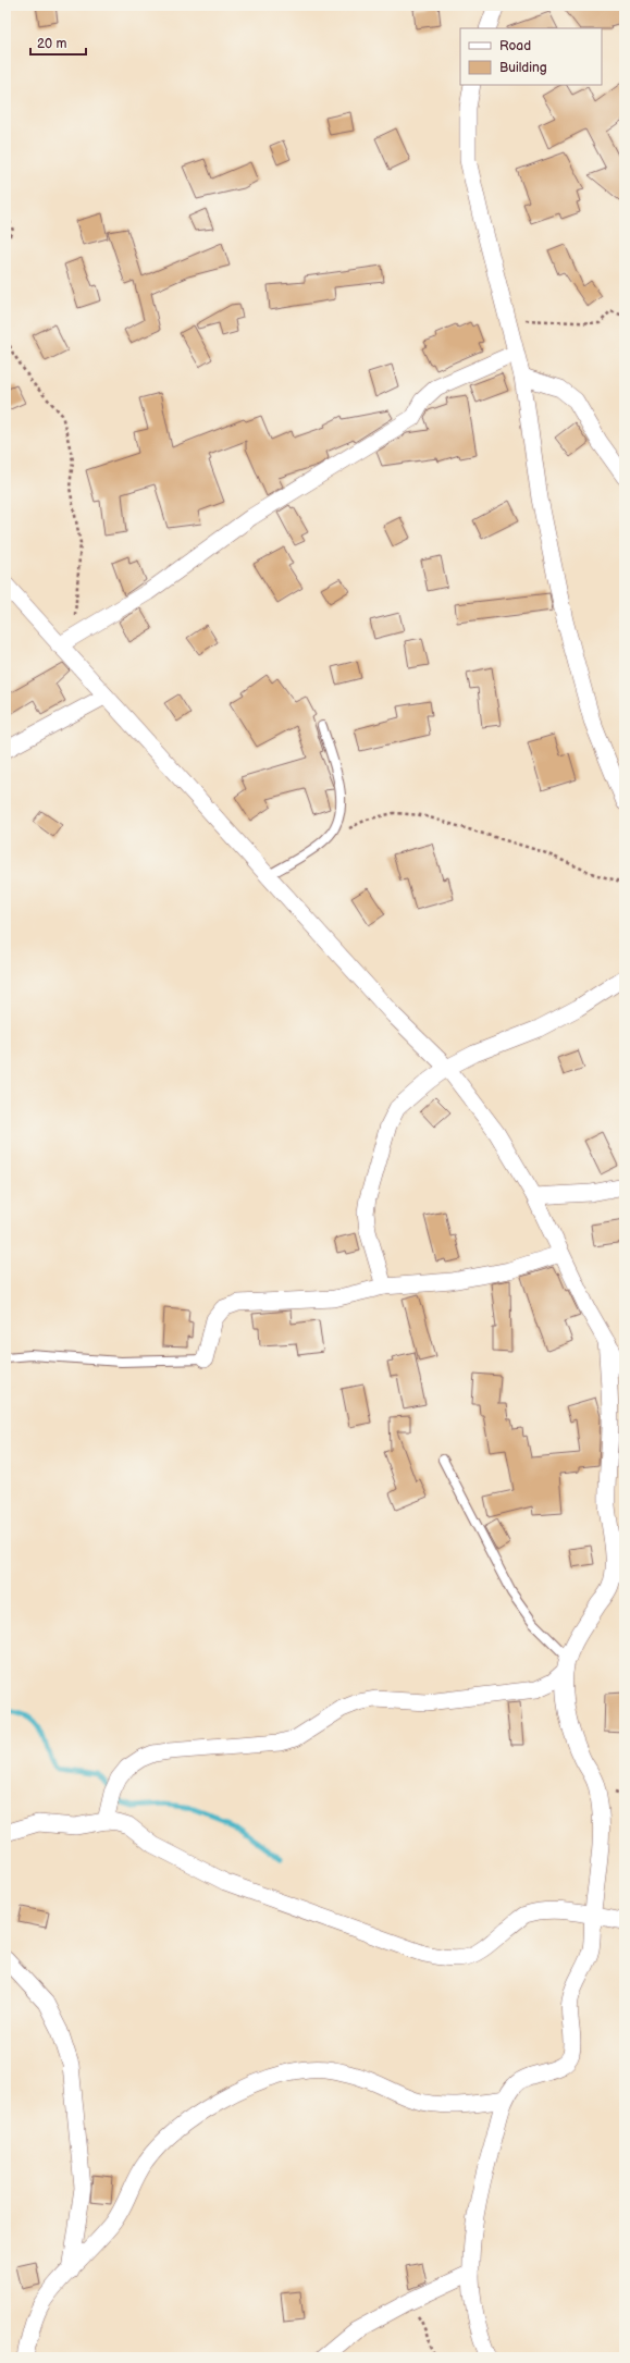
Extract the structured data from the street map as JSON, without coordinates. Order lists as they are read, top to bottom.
{
  "legend": ["Road", "Building"],
  "scale_bar": "20 m"
}
